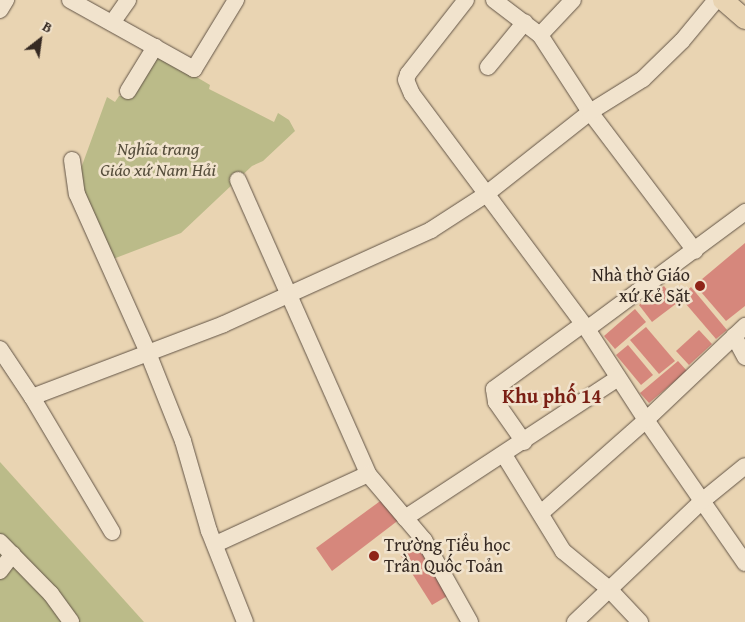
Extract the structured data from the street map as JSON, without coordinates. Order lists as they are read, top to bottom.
{
  "districts": ["Khu phố 14"],
  "parks": ["Nghĩa trang Giáo xứ Nam Hải"],
  "places": ["Nhà thờ Giáo xứ Kẻ Sặt", "Trường Tiểu học Trần Quốc Toản"],
  "north": "top right"
}
